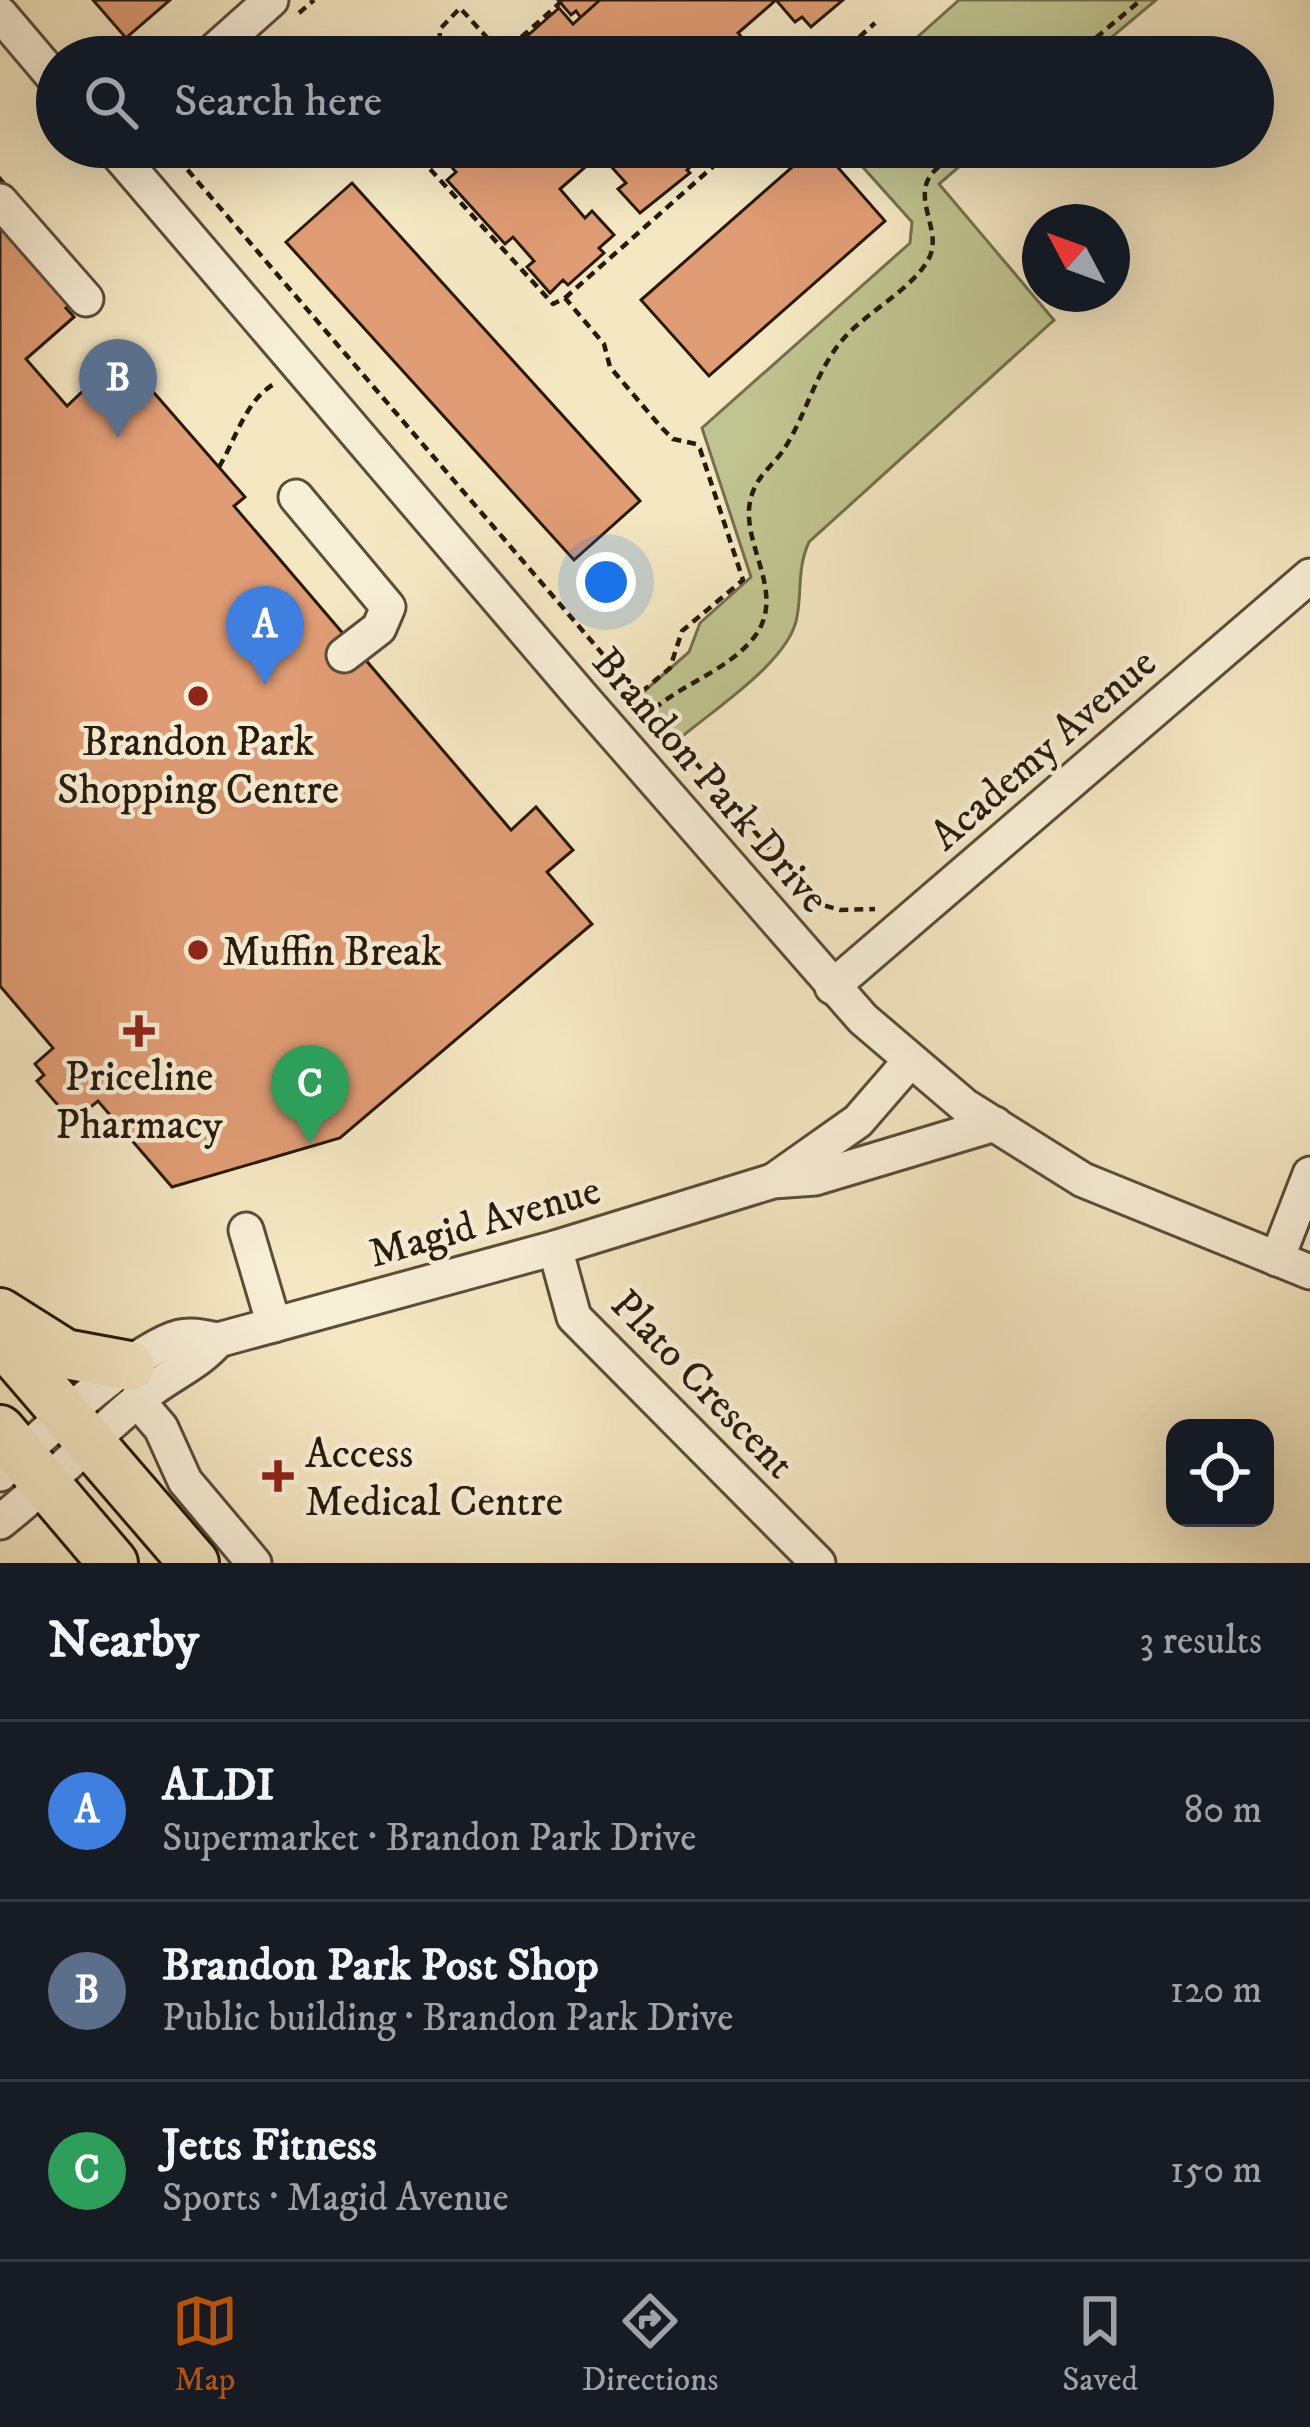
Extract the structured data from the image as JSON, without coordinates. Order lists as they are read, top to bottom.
{
  "streets": {
    "street": [
      "Academy Avenue",
      "Brandon Park Drive",
      "Magid Avenue",
      "Plato Crescent"
    ]
  },
  "crossings": [
    ["Academy Avenue", "Brandon Park Drive"],
    ["Brandon Park Drive", "Magid Avenue"],
    ["Magid Avenue", "Plato Crescent"]
  ],
  "places": {
    "other": ["Brandon Park Shopping Centre", "Muffin Break"],
    "health": ["Priceline Pharmacy", "Access Medical Centre"]
  },
  "north": "top left",
  "page": {
    "search": "Search here",
    "pins": ["B", "A", "C"],
    "heading": ["Nearby", "3 results"],
    "list": [
      {
        "mark": "A",
        "name": "ALDI",
        "note": "Supermarket · Brandon Park Drive",
        "value": "80 m"
      },
      {
        "mark": "B",
        "name": "Brandon Park Post Shop",
        "note": "Public building · Brandon Park Drive",
        "value": "120 m"
      },
      {
        "mark": "C",
        "name": "Jetts Fitness",
        "note": "Sports · Magid Avenue",
        "value": "150 m"
      }
    ],
    "nav": ["Map", "Directions", "Saved"]
  }
}
